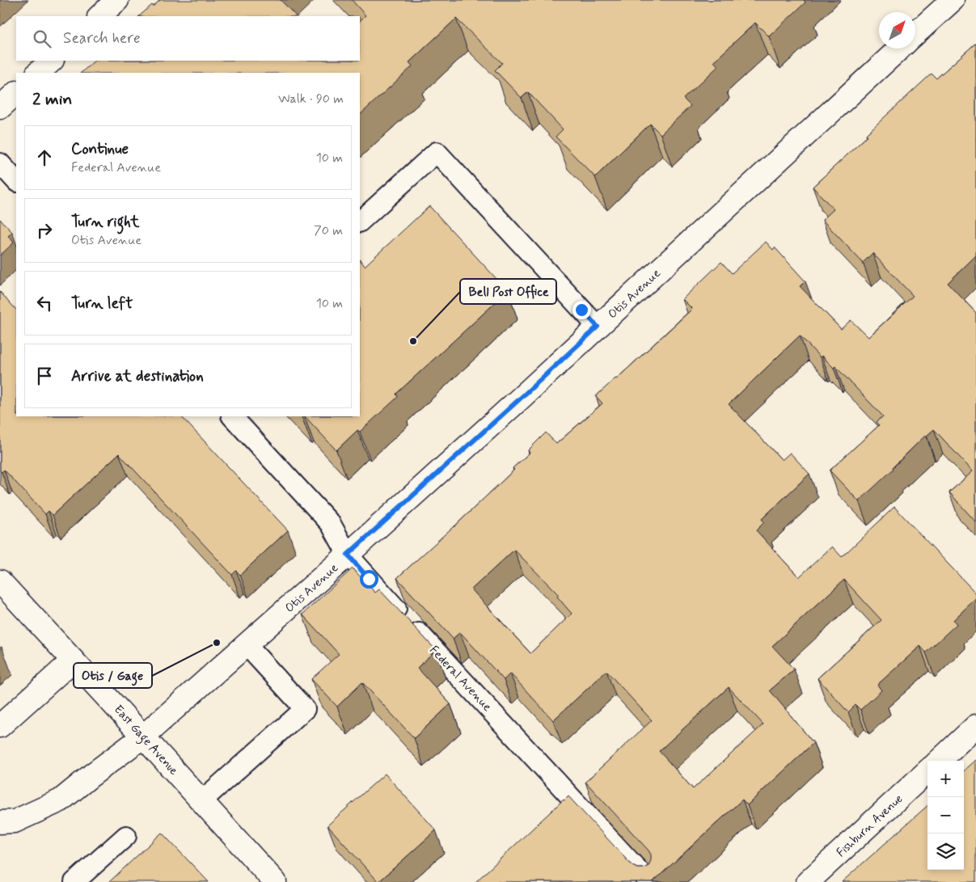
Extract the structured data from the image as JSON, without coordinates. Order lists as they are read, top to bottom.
{
  "streets": {
    "street": ["Otis Avenue", "East Gage Avenue", "Fishburn Avenue"],
    "lane": ["Federal Avenue"]
  },
  "crossings": [
    ["Otis Avenue", "Federal Avenue"],
    ["Otis Avenue", "East Gage Avenue"]
  ],
  "places": ["Bell Post Office", "Otis / Gage"],
  "north": "top right",
  "page": {
    "search": "Search here",
    "heading": ["2 min", "Walk · 90 m"],
    "list": [
      ["Continue", "Federal Avenue", "10 m"],
      ["Turn right", "Otis Avenue", "70 m"],
      ["Turn left", "10 m"],
      "Arrive at destination"
    ],
    "map_buttons": ["+", "−"]
  }
}
